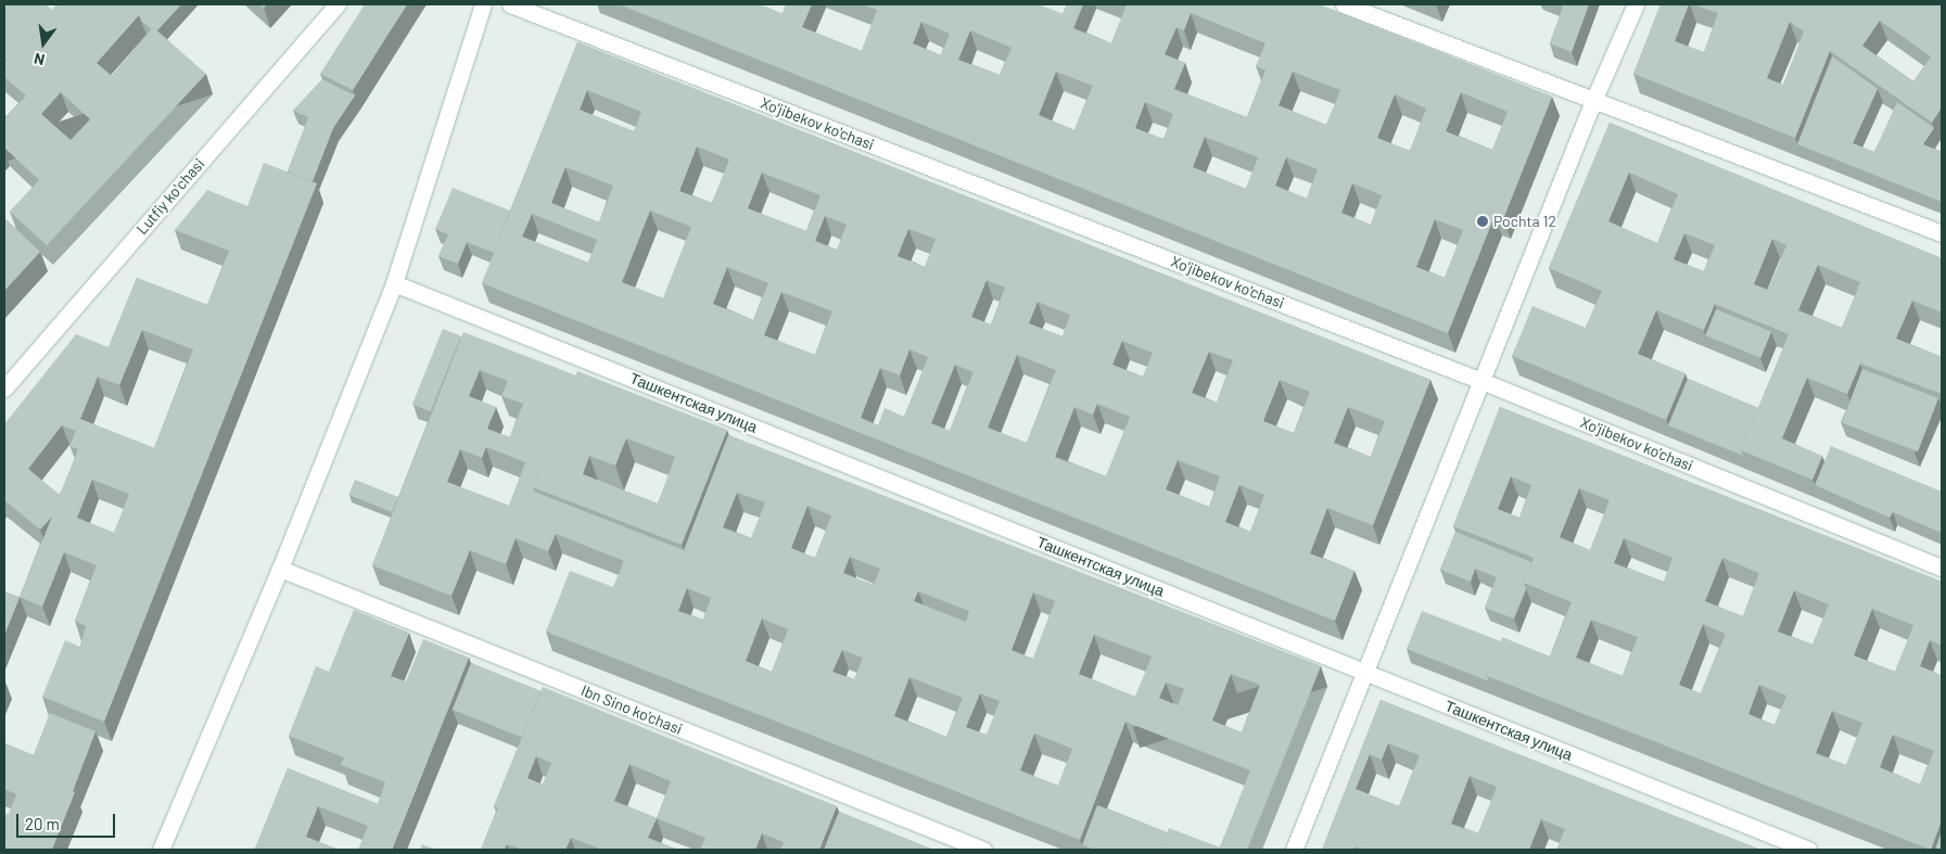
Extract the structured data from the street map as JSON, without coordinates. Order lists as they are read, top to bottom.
{
  "streets": {
    "street": [
      "Xo'jibekov ko'chasi",
      "Lutfiy koʻchasi",
      "Ташкентская улица",
      "Ibn Sino ko'chasi"
    ]
  },
  "places": ["Pochta 12"],
  "scale_bar": "20 m",
  "north": "bottom"
}
